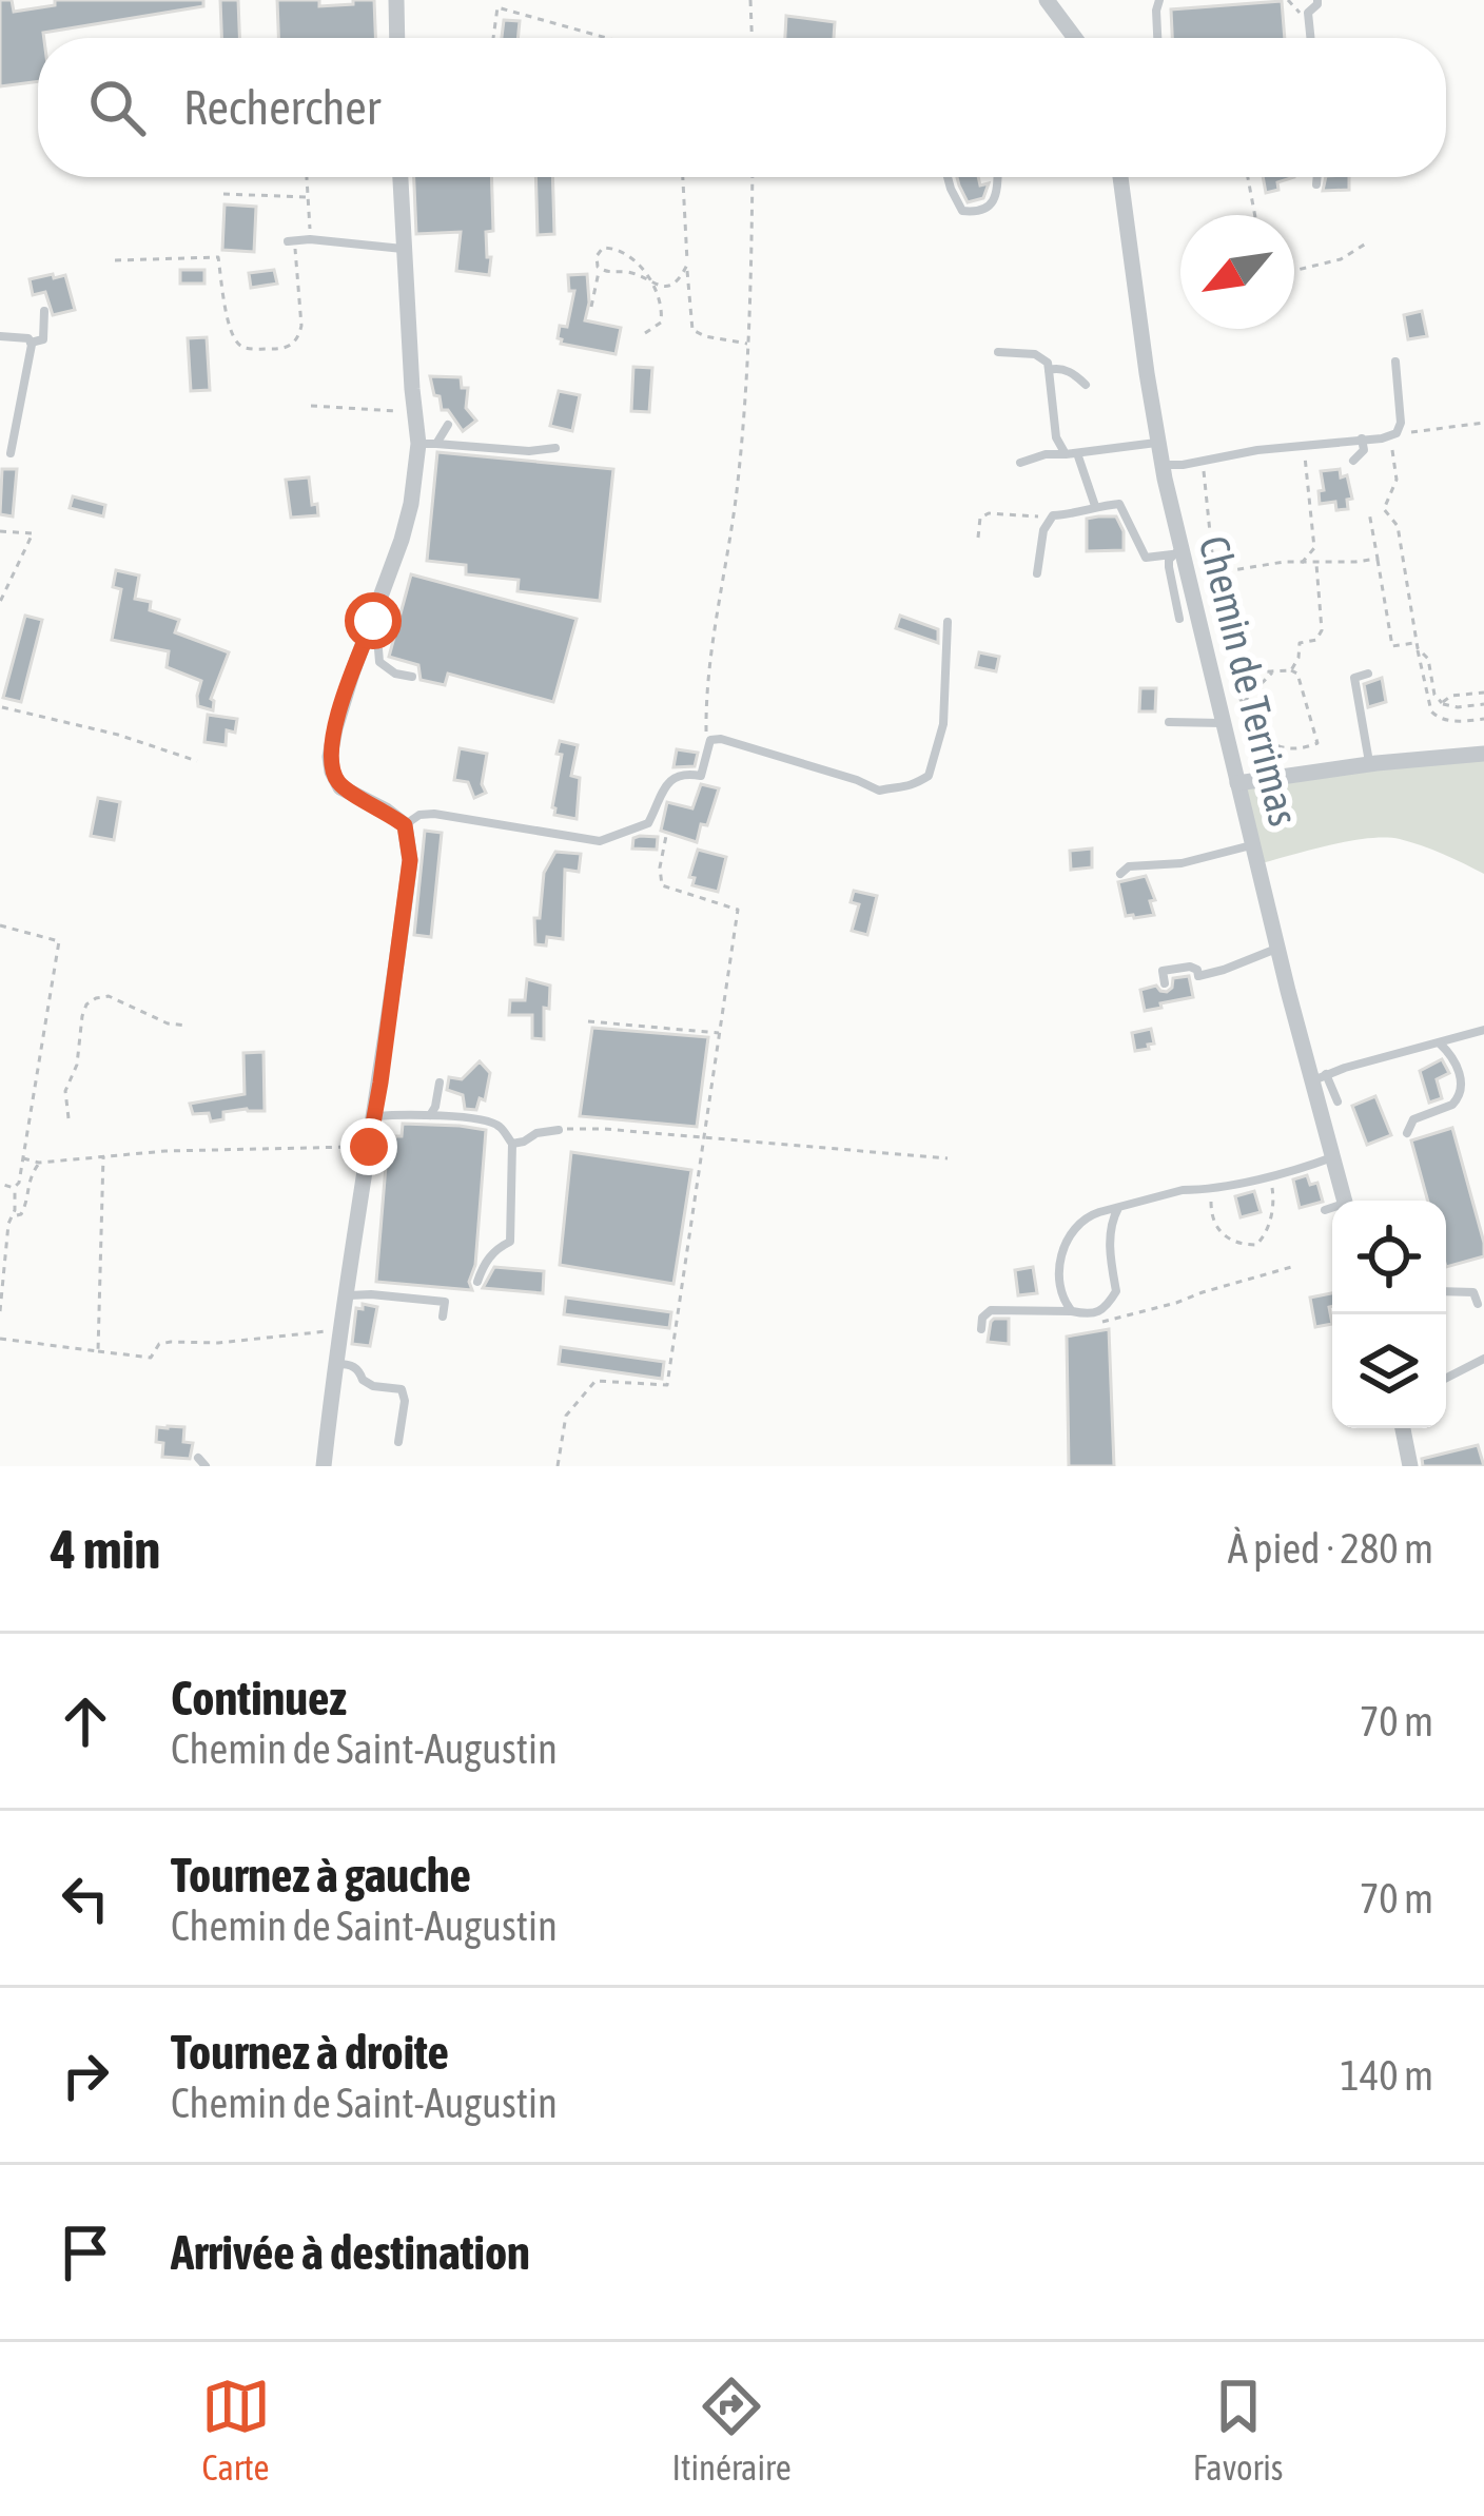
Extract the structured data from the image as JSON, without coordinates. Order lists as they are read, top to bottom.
{
  "streets": {
    "street": ["Chemin de Terrimas"]
  },
  "north": "bottom left",
  "page": {
    "search": "Rechercher",
    "heading": ["4 min", "À pied · 280 m"],
    "list": [
      ["Continuez", "Chemin de Saint-Augustin", "70 m"],
      ["Tournez à gauche", "Chemin de Saint-Augustin", "70 m"],
      ["Tournez à droite", "Chemin de Saint-Augustin", "140 m"],
      "Arrivée à destination"
    ],
    "nav": ["Carte", "Itinéraire", "Favoris"]
  }
}
